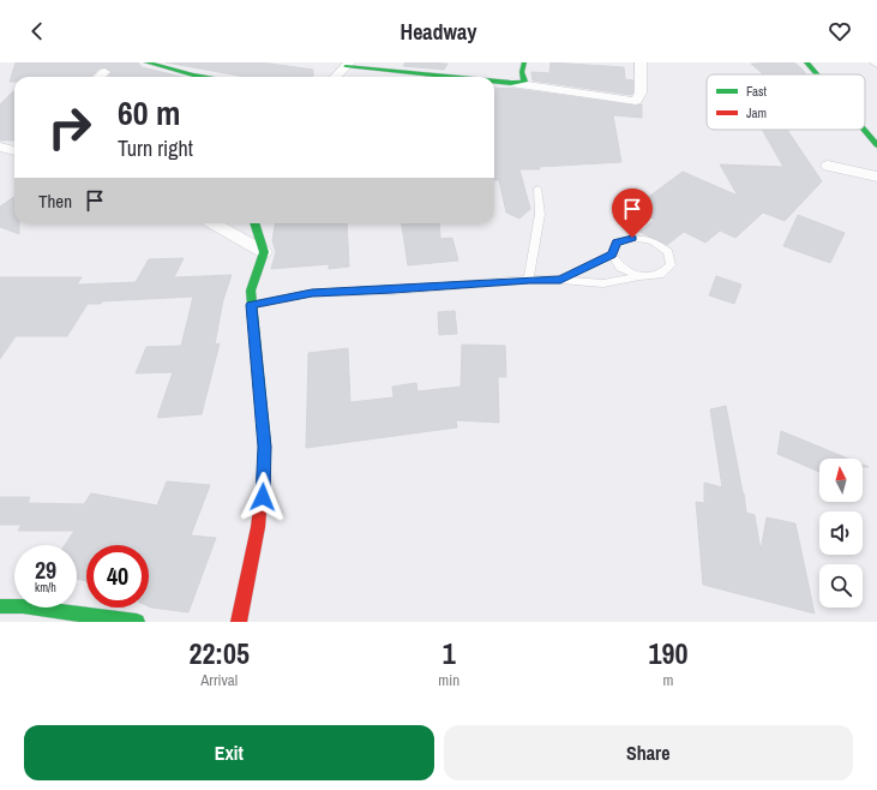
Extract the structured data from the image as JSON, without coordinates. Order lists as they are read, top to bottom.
{
  "legend": ["Fast", "Jam"],
  "north": "top",
  "page": {
    "header": "Headway",
    "turn": ["60 m", "Turn right"],
    "then": "Then",
    "speed": "29 km/h",
    "limit": "40",
    "eta": [
      "22:05",
      "Arrival",
      "1",
      "min",
      "190",
      "m"
    ],
    "buttons": ["Exit", "Share"]
  }
}
